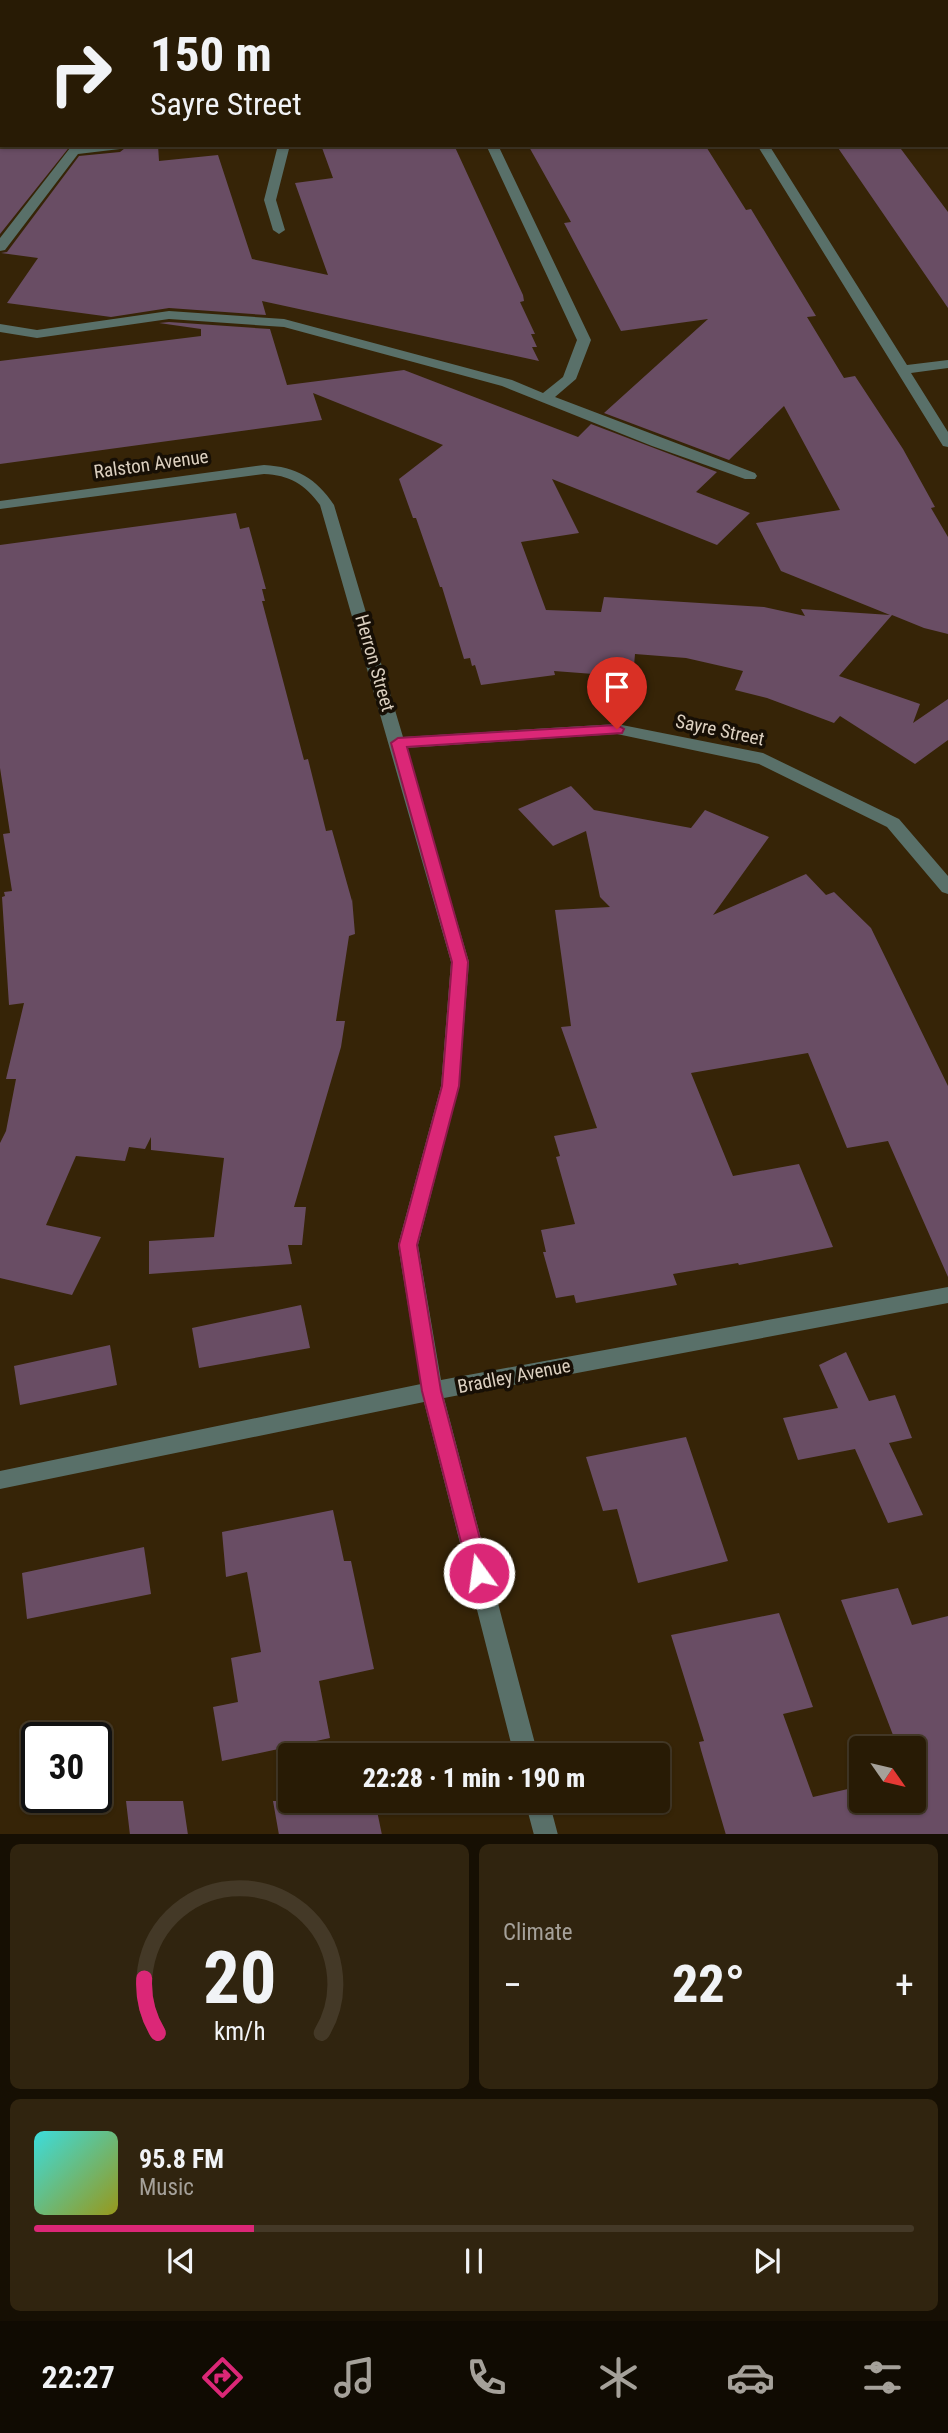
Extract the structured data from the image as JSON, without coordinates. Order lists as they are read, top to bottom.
{
  "streets": {
    "street": [
      "Ralston Avenue",
      "Herron Street",
      "Sayre Street",
      "Bradley Avenue"
    ]
  },
  "crossings": [
    ["Ralston Avenue", "Herron Street"],
    ["Herron Street", "Sayre Street"],
    ["Herron Street", "Bradley Avenue"]
  ],
  "north": "bottom right",
  "page": {
    "turn": ["150 m", "Sayre Street"],
    "limit": "30",
    "trip": "22:28 · 1 min · 190 m",
    "tile": "Climate",
    "heat": ["−", "22°", "+"],
    "song": ["95.8 FM", "Music"],
    "tabs": "22:27",
    "gauge": ["20", "km/h"]
  }
}
